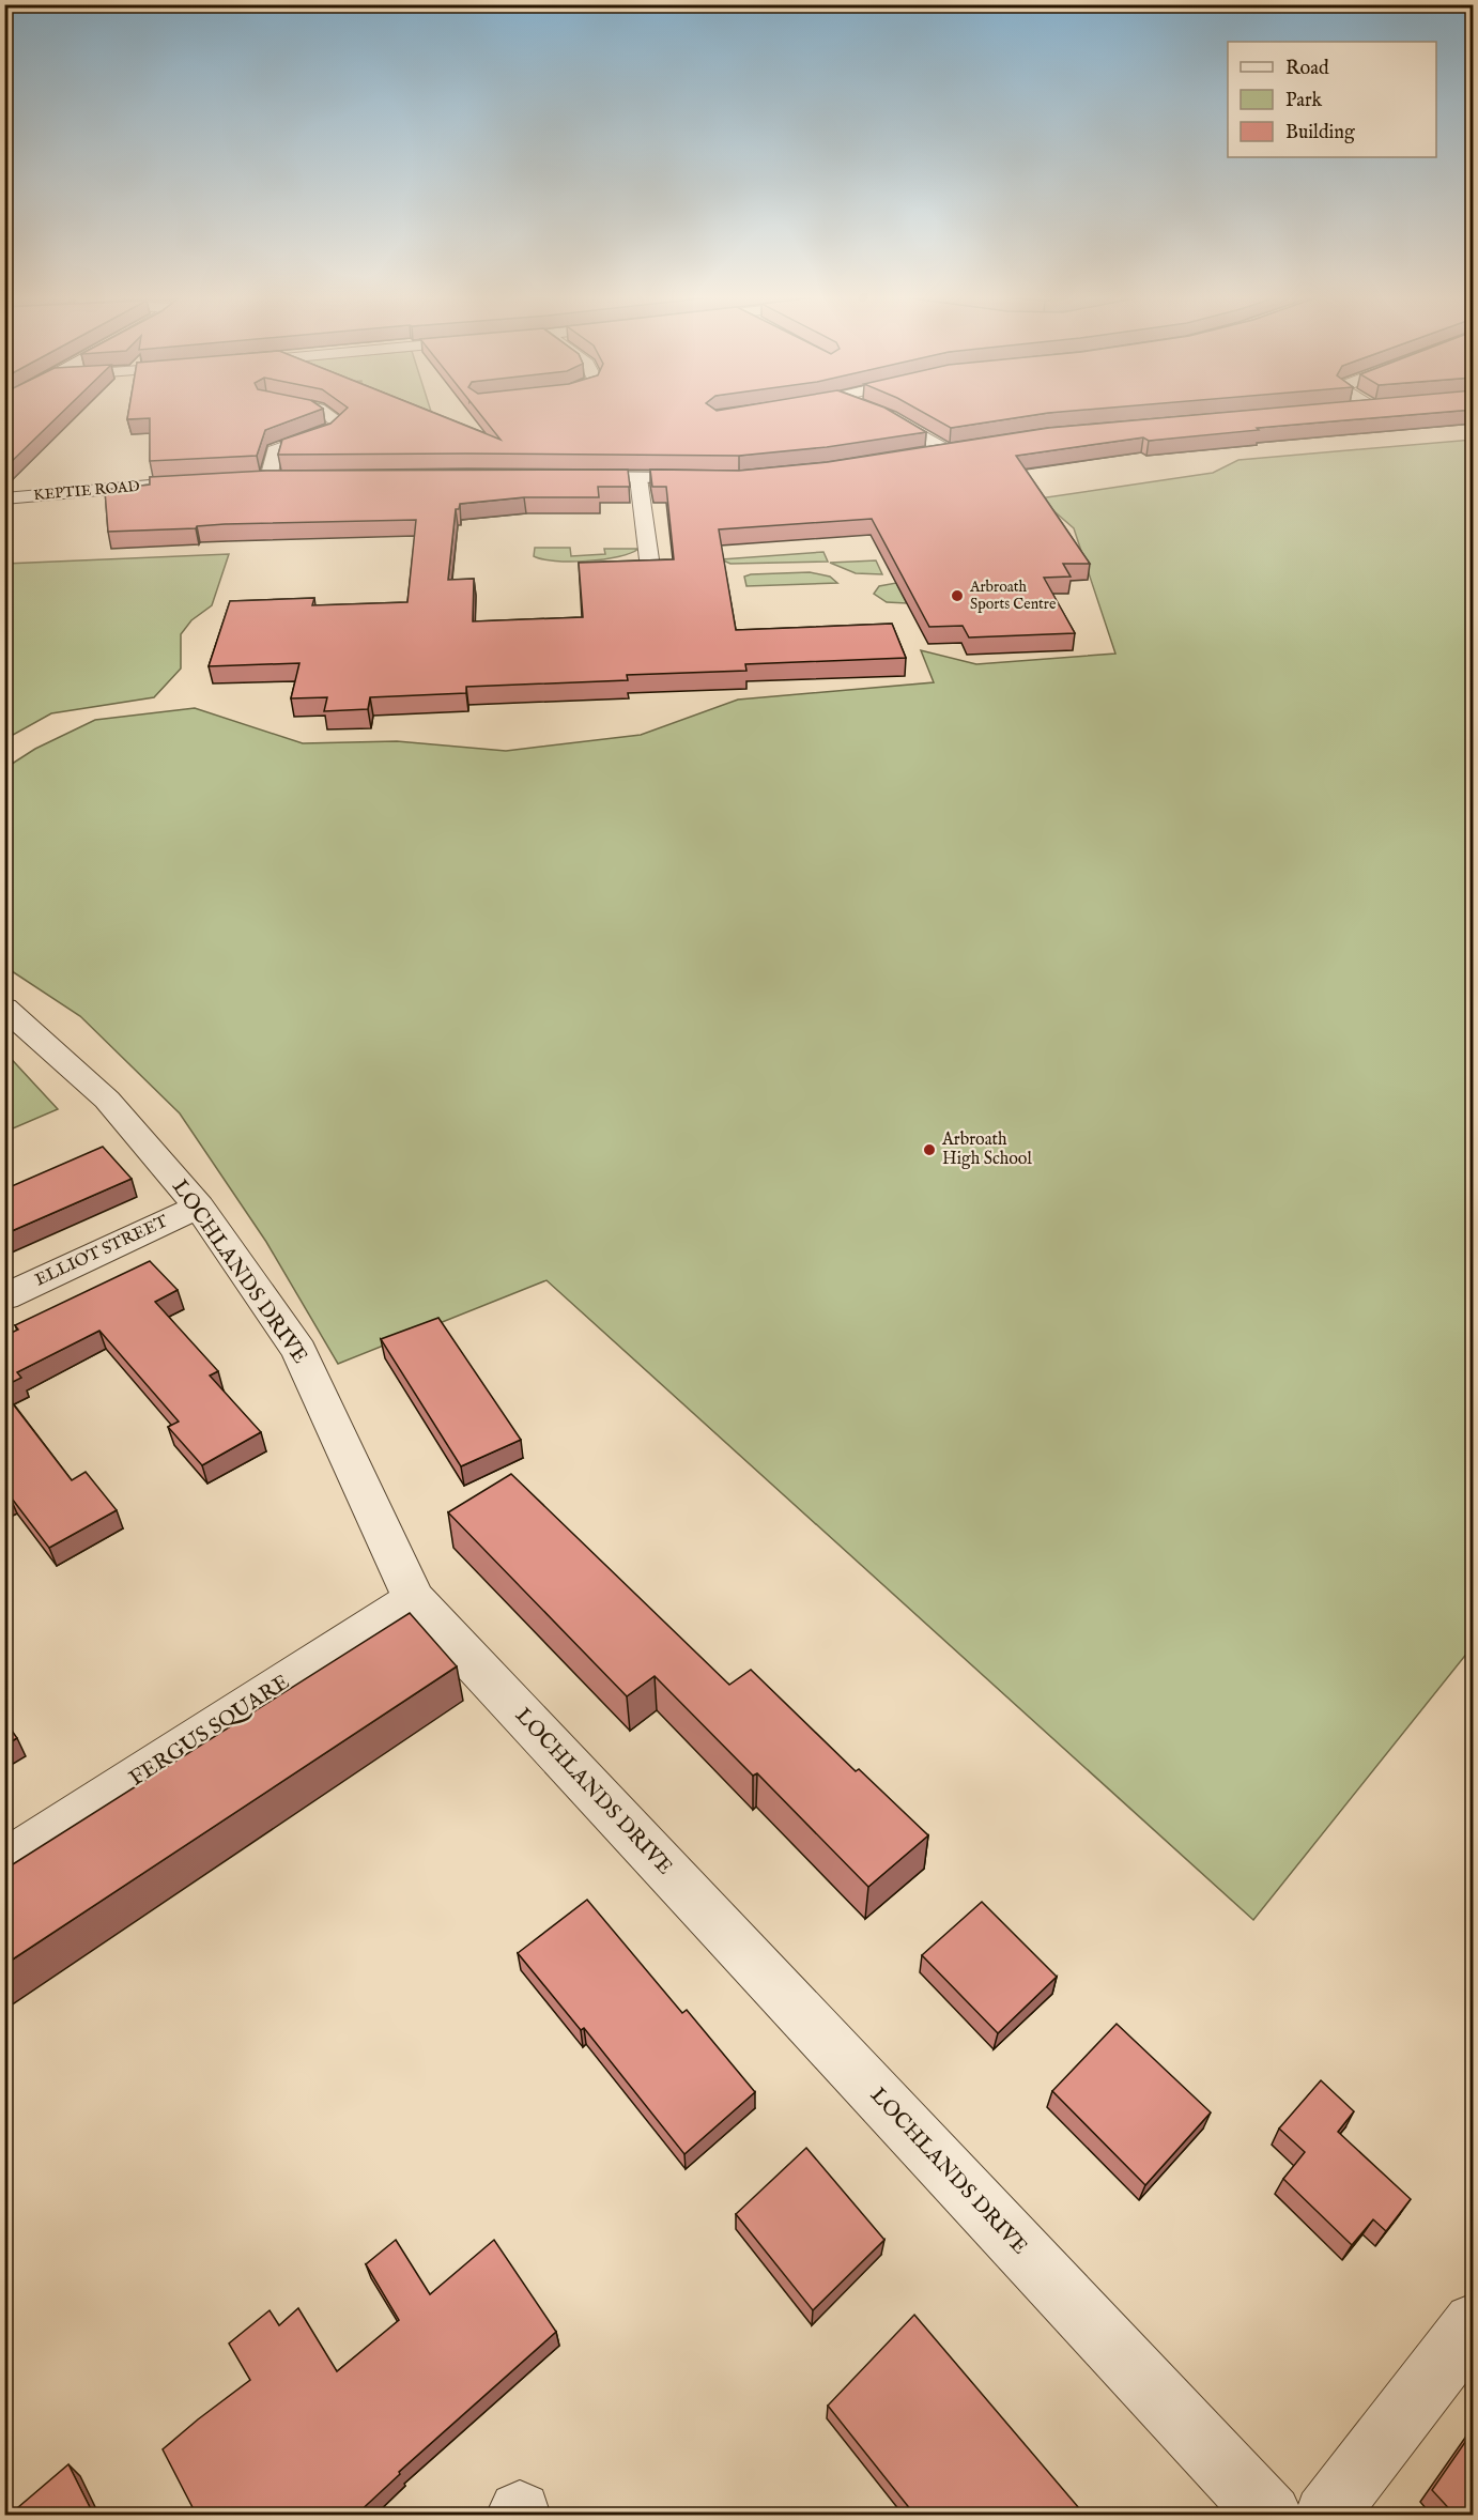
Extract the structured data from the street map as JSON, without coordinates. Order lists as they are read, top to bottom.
{
  "streets": {
    "street": [
      "KEPTIE ROAD",
      "ELLIOT STREET",
      "LOCHLANDS DRIVE",
      "FERGUS SQUARE"
    ]
  },
  "crossings": [
    ["ELLIOT STREET", "LOCHLANDS DRIVE"],
    ["LOCHLANDS DRIVE", "FERGUS SQUARE"]
  ],
  "places": ["Arbroath Sports Centre", "Arbroath High School"],
  "legend": ["Road", "Park", "Building"]
}
